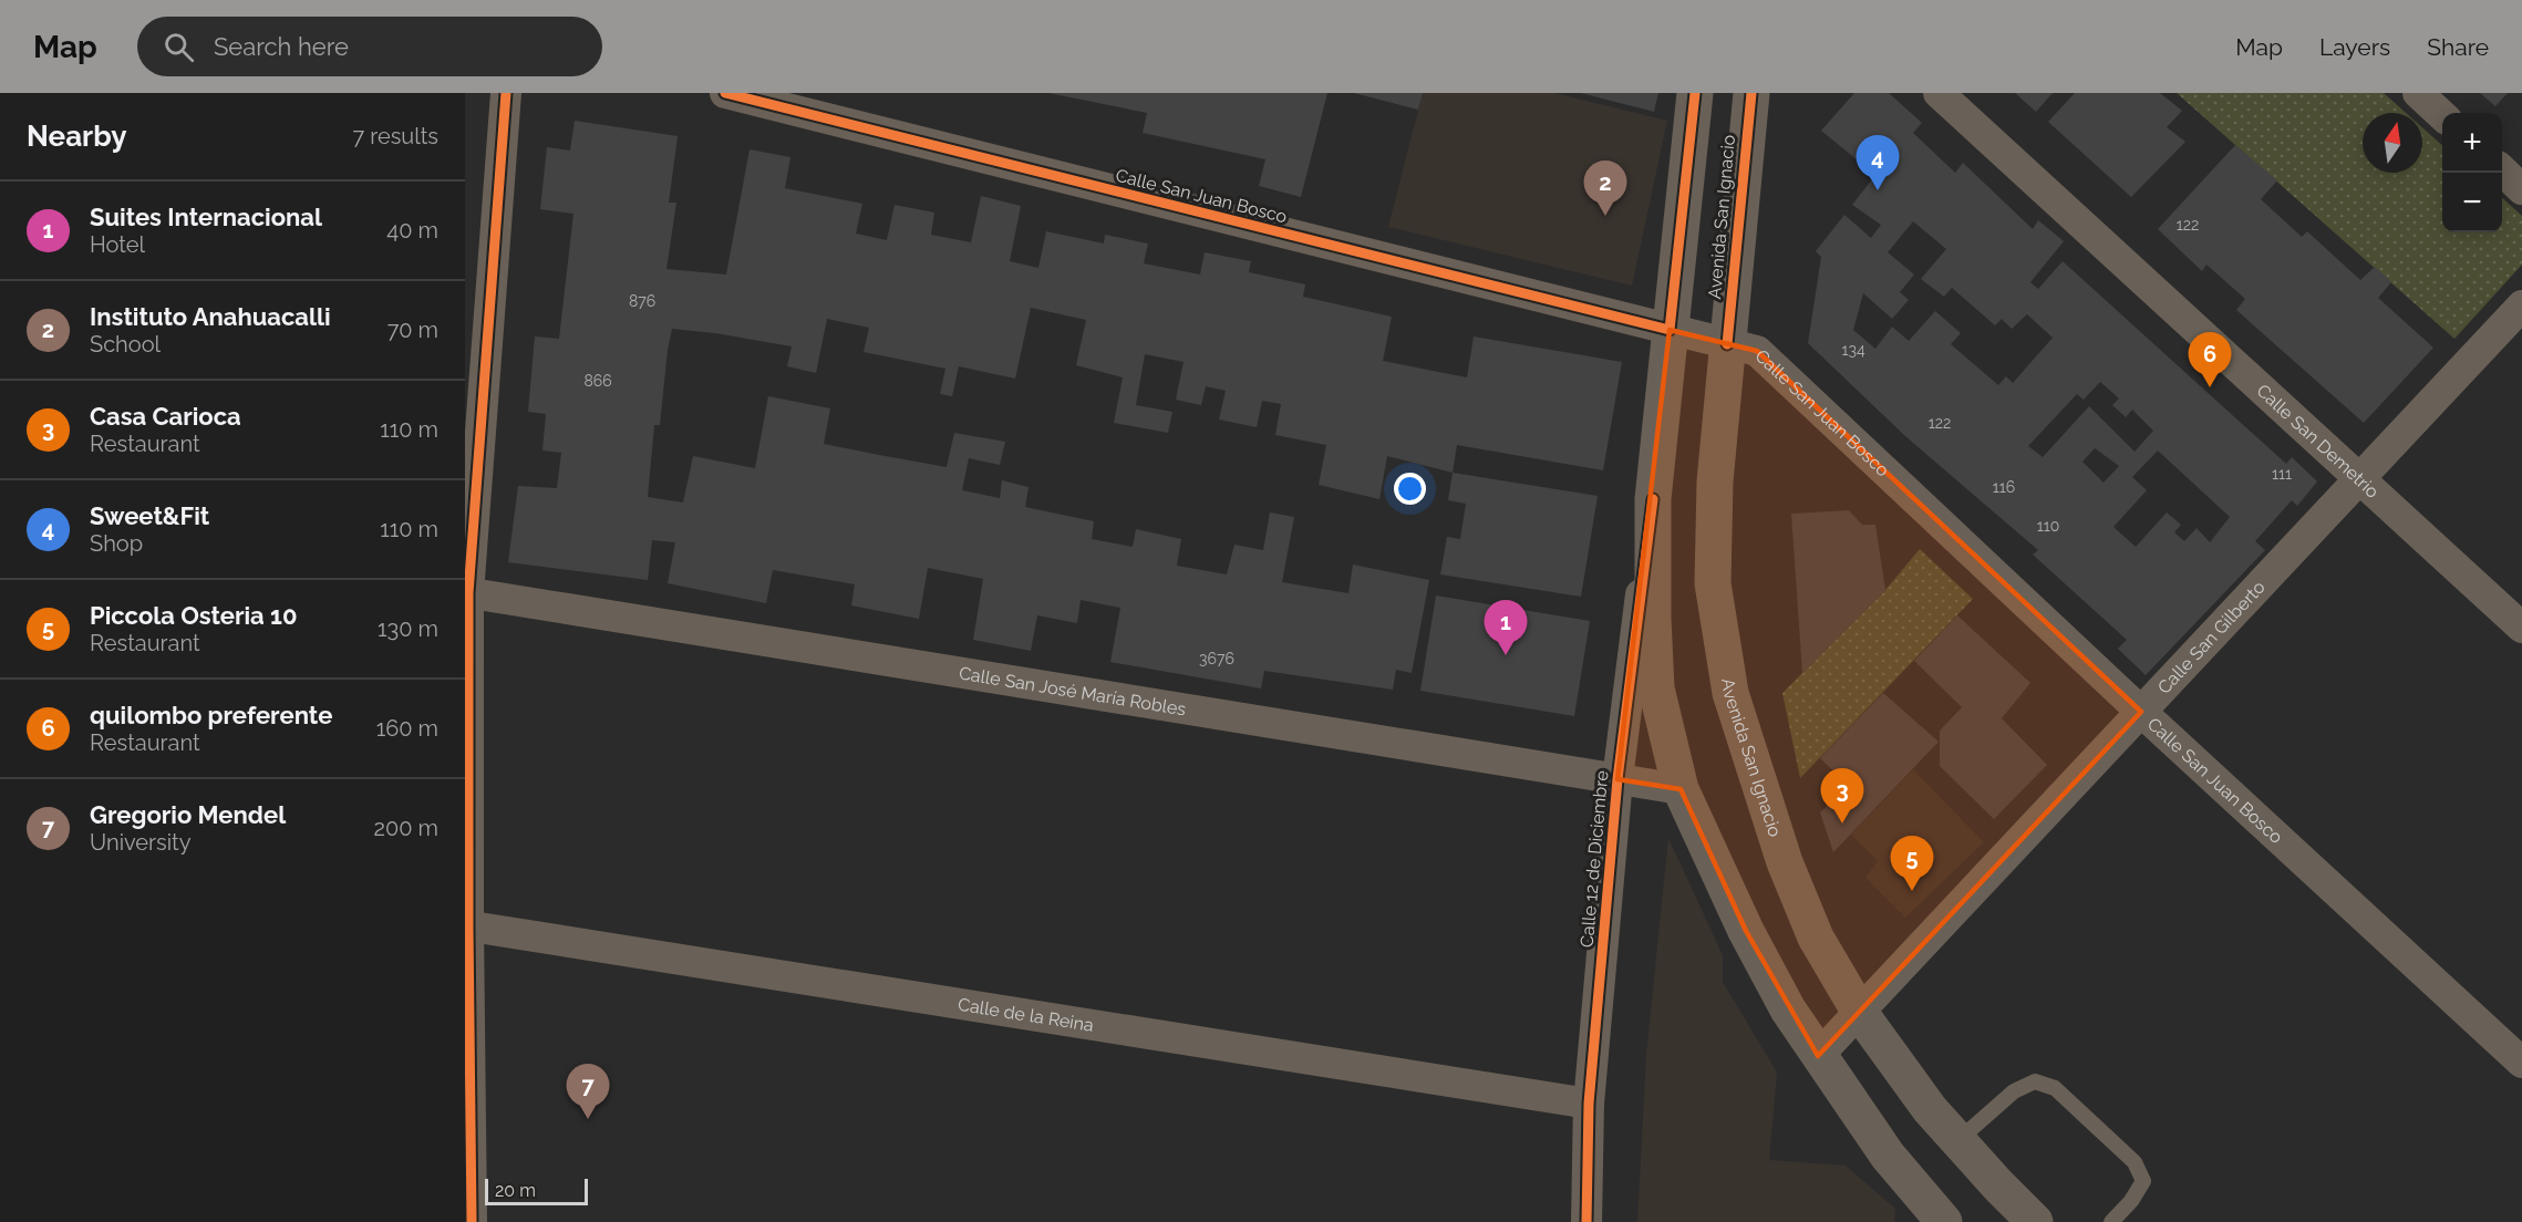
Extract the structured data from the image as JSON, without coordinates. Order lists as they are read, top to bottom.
{
  "streets": {
    "street": [
      "Calle San Juan Bosco",
      "Avenida San Ignacio",
      "Calle San Demetrio",
      "Calle San Gilberto",
      "Calle San José María Robles",
      "Calle 12 de Diciembre",
      "Calle de la Reina"
    ]
  },
  "crossings": [
    ["Calle San Juan Bosco", "Avenida San Ignacio"],
    ["Calle San Juan Bosco", "Calle San Gilberto"],
    ["Avenida San Ignacio", "Calle San Gilberto"],
    ["Calle San Demetrio", "Calle San Gilberto"],
    ["Calle San José María Robles", "Calle 12 de Diciembre"],
    ["Calle 12 de Diciembre", "Calle de la Reina"]
  ],
  "house_numbers": [
    "122",
    "876",
    "134",
    "866",
    "122",
    "111",
    "116",
    "110",
    "3676"
  ],
  "scale_bar": "20 m",
  "north": "top",
  "page": {
    "header": "Map",
    "search": "Search here",
    "nav": ["Map", "Layers", "Share"],
    "heading": ["Nearby", "7 results"],
    "map_buttons": ["+", "−"],
    "pins": [
      "4",
      "2",
      "6",
      "1",
      "3",
      "5",
      "7"
    ],
    "list": [
      {
        "mark": "1",
        "name": "Suites Internacional",
        "note": "Hotel",
        "value": "40 m"
      },
      {
        "mark": "2",
        "name": "Instituto Anahuacalli",
        "note": "School",
        "value": "70 m"
      },
      {
        "mark": "3",
        "name": "Casa Carioca",
        "note": "Restaurant",
        "value": "110 m"
      },
      {
        "mark": "4",
        "name": "Sweet&Fit",
        "note": "Shop",
        "value": "110 m"
      },
      {
        "mark": "5",
        "name": "Piccola Osteria 10",
        "note": "Restaurant",
        "value": "130 m"
      },
      {
        "mark": "6",
        "name": "quilombo preferente",
        "note": "Restaurant",
        "value": "160 m"
      },
      {
        "mark": "7",
        "name": "Gregorio Mendel",
        "note": "University",
        "value": "200 m"
      }
    ],
    "scale": "20 m"
  }
}
